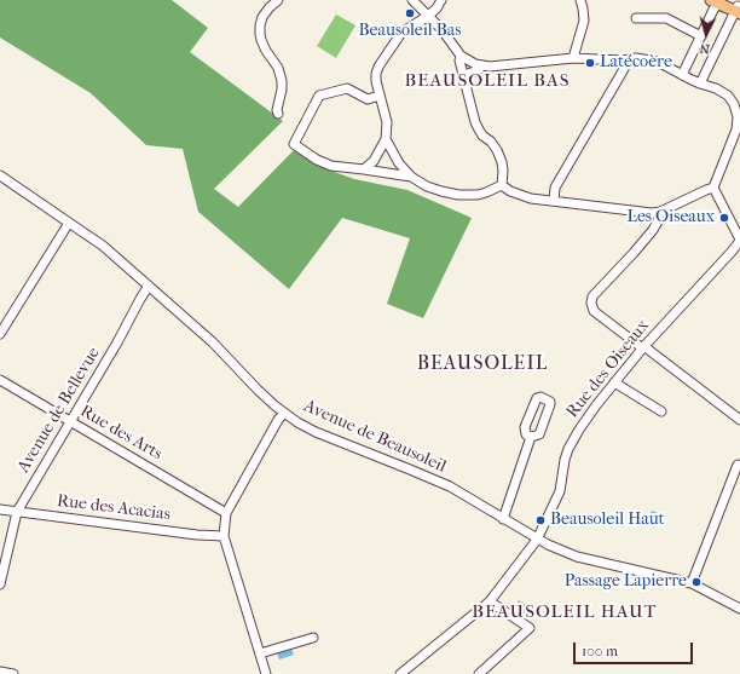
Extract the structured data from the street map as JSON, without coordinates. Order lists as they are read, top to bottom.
{
  "streets": {
    "street": [
      "Rue des Oiseaux",
      "Avenue de Bellevue",
      "Rue des Arts",
      "Avenue de Beausoleil",
      "Rue des Acacias"
    ]
  },
  "crossings": [
    ["Rue des Oiseaux", "Avenue de Beausoleil"],
    ["Avenue de Bellevue", "Rue des Arts"],
    ["Avenue de Bellevue", "Avenue de Beausoleil"],
    ["Avenue de Bellevue", "Rue des Acacias"]
  ],
  "districts": ["BEAUSOLEIL BAS", "BEAUSOLEIL", "BEAUSOLEIL HAUT"],
  "places": [
    "Beausoleil Bas",
    "Latécoère",
    "Les Oiseaux",
    "Beausoleil Haut",
    "Passage Lapierre"
  ],
  "scale_bar": "100 m",
  "north": "bottom"
}
